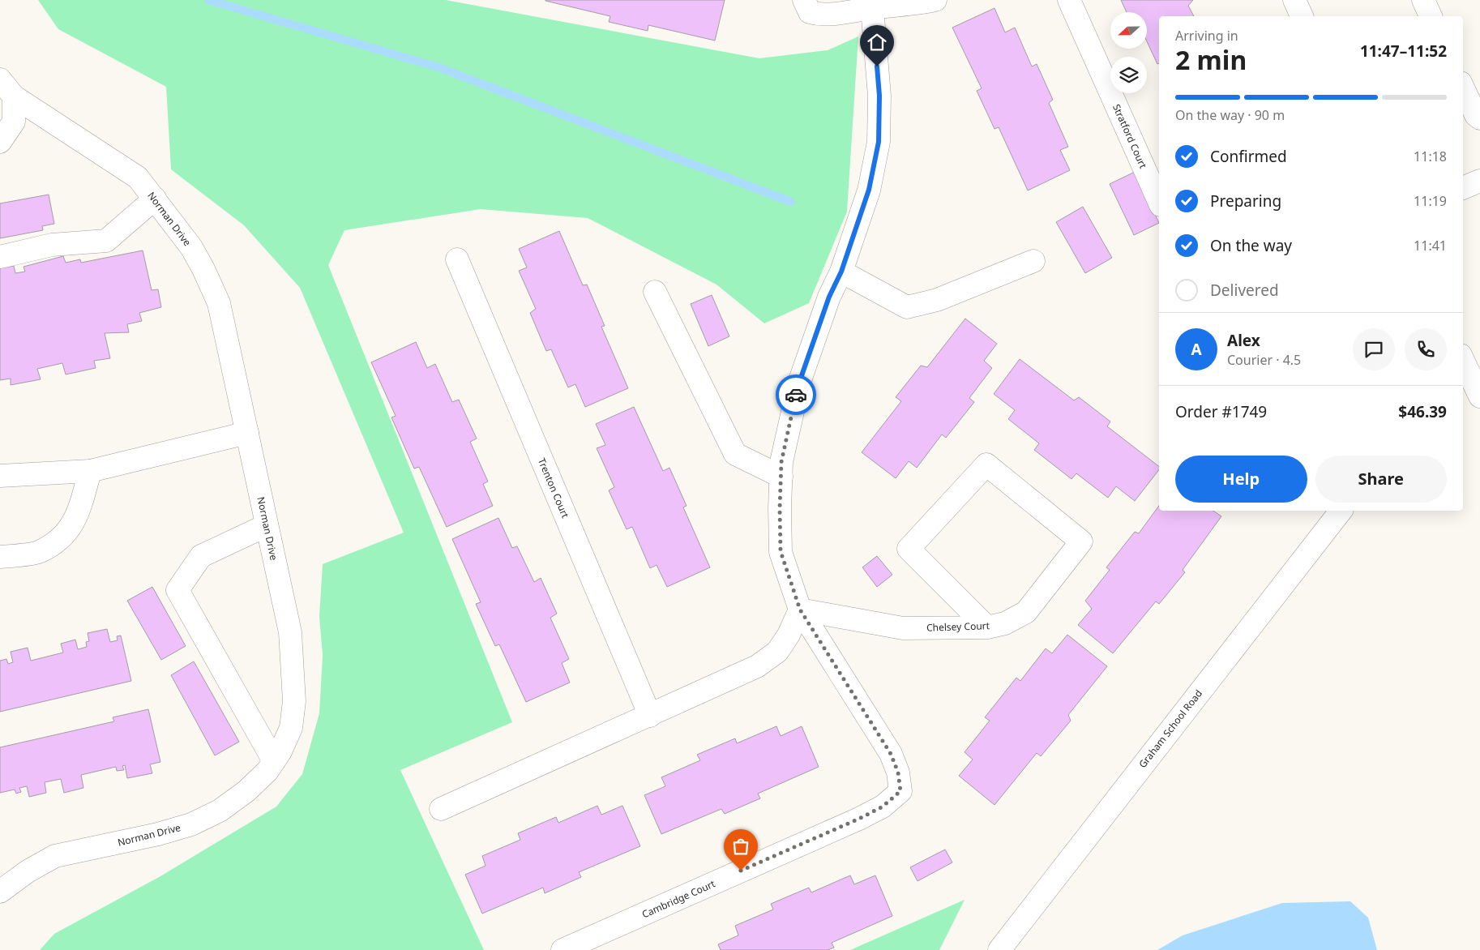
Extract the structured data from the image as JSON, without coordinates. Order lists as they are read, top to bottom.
{
  "streets": {
    "street": [
      "Stratford Court",
      "Norman Drive",
      "Trenton Court",
      "Chelsey Court",
      "Graham School Road",
      "Cambridge Court"
    ]
  },
  "crossings": [
    ["Chelsey Court", "Cambridge Court"]
  ],
  "north": "left",
  "page": {
    "heading": ["2 min", "Arriving in", "11:47–11:52"],
    "panel": [
      "Alex",
      "Courier · 4.5",
      "Order #1749",
      "$46.39"
    ],
    "bar": "On the way · 90 m",
    "list": [
      ["Confirmed", "11:18"],
      ["Preparing", "11:19"],
      ["On the way", "11:41"],
      "Delivered"
    ],
    "round": "A",
    "buttons": ["Help", "Share"]
  }
}
